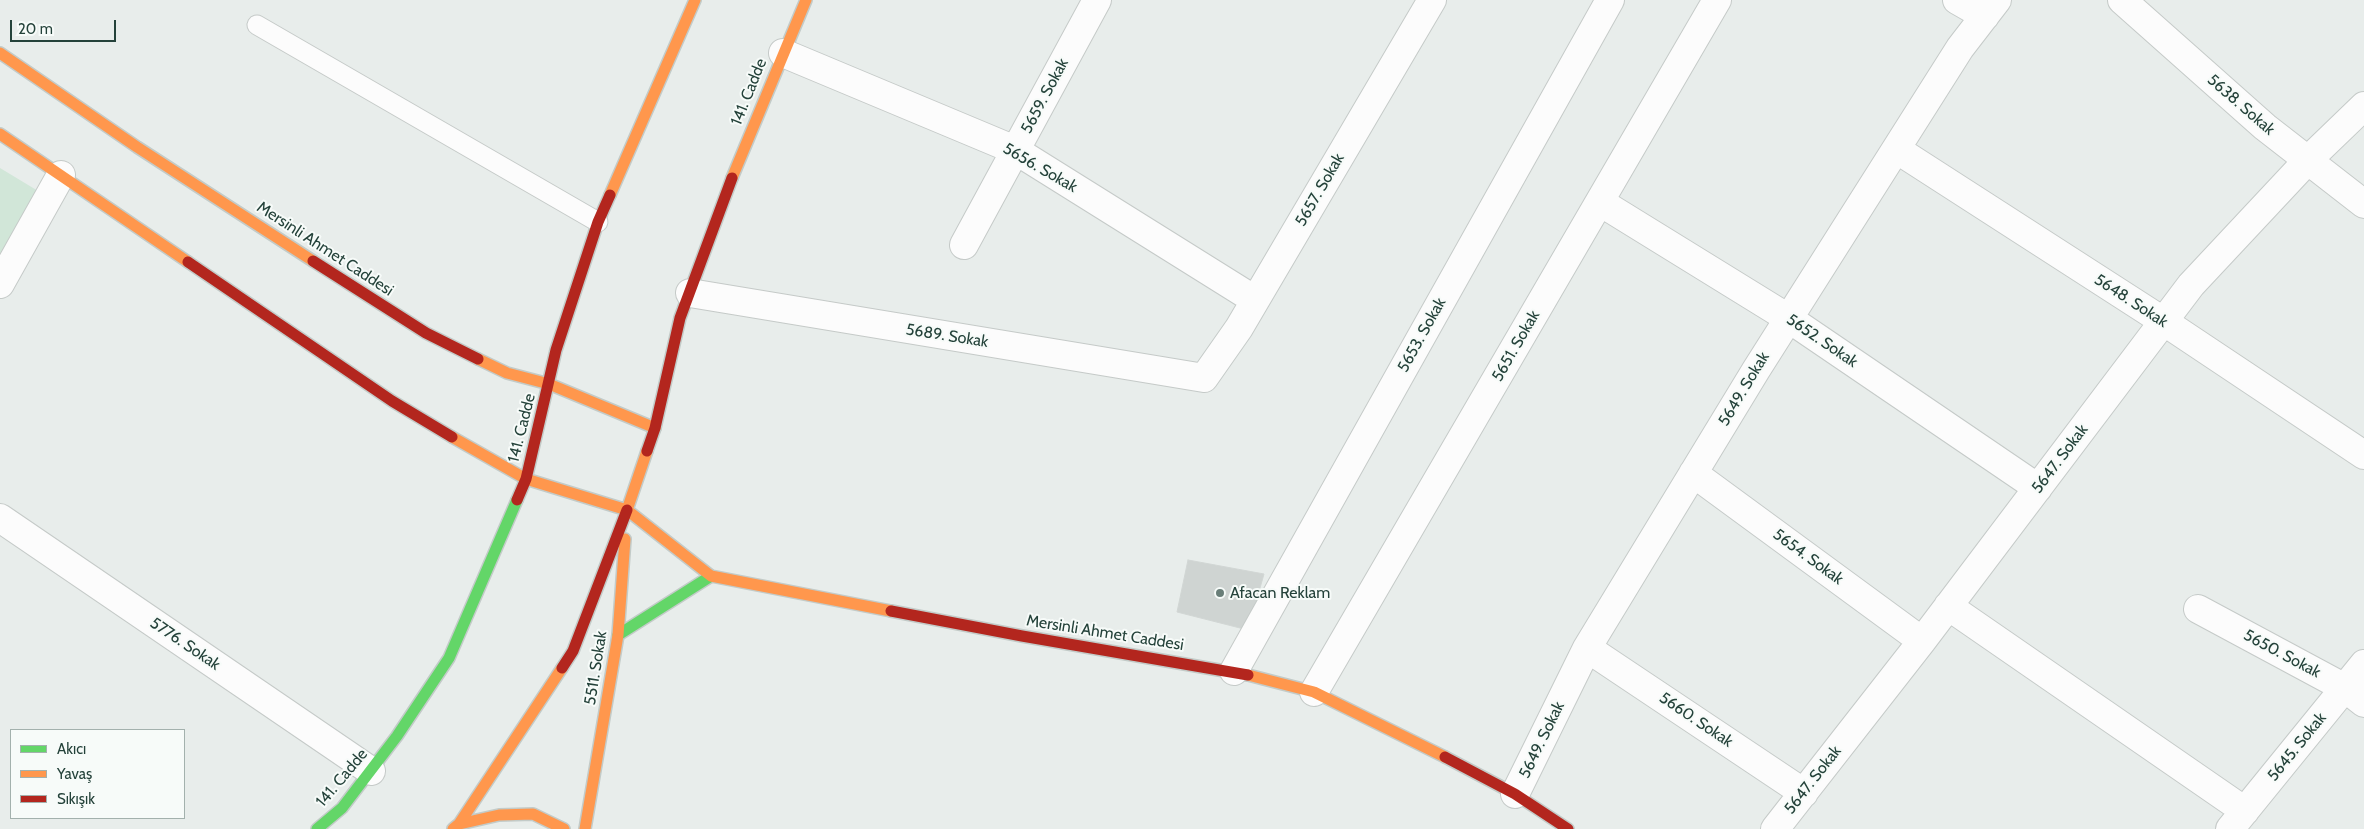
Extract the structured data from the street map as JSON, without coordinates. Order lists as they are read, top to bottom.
{
  "streets": {
    "street": [
      "141. Cadde",
      "5659. Sokak",
      "5638. Sokak",
      "5656. Sokak",
      "5657. Sokak",
      "Mersinli Ahmet Caddesi",
      "5648. Sokak",
      "5653. Sokak",
      "5689. Sokak",
      "5652. Sokak",
      "5651. Sokak",
      "5649. Sokak",
      "5647. Sokak",
      "5654. Sokak",
      "5776. Sokak",
      "5650. Sokak",
      "5511. Sokak",
      "5660. Sokak",
      "5645. Sokak"
    ]
  },
  "crossings": [
    ["141. Cadde", "5656. Sokak"],
    ["141. Cadde", "Mersinli Ahmet Caddesi"],
    ["141. Cadde", "5689. Sokak"],
    ["141. Cadde", "5776. Sokak"],
    ["141. Cadde", "5511. Sokak"],
    ["5659. Sokak", "5656. Sokak"],
    ["5638. Sokak", "5647. Sokak"],
    ["5656. Sokak", "5657. Sokak"],
    ["5657. Sokak", "5689. Sokak"],
    ["Mersinli Ahmet Caddesi", "5653. Sokak"],
    ["Mersinli Ahmet Caddesi", "5651. Sokak"],
    ["Mersinli Ahmet Caddesi", "5649. Sokak"],
    ["Mersinli Ahmet Caddesi", "5511. Sokak"],
    ["5648. Sokak", "5649. Sokak"],
    ["5648. Sokak", "5647. Sokak"],
    ["5652. Sokak", "5651. Sokak"],
    ["5652. Sokak", "5649. Sokak"],
    ["5652. Sokak", "5647. Sokak"],
    ["5649. Sokak", "5654. Sokak"],
    ["5649. Sokak", "5660. Sokak"],
    ["5647. Sokak", "5654. Sokak"],
    ["5647. Sokak", "5660. Sokak"],
    ["5650. Sokak", "5645. Sokak"]
  ],
  "places": ["Afacan Reklam"],
  "legend": ["Akıcı", "Yavaş", "Sıkışık"],
  "scale_bar": "20 m"
}
